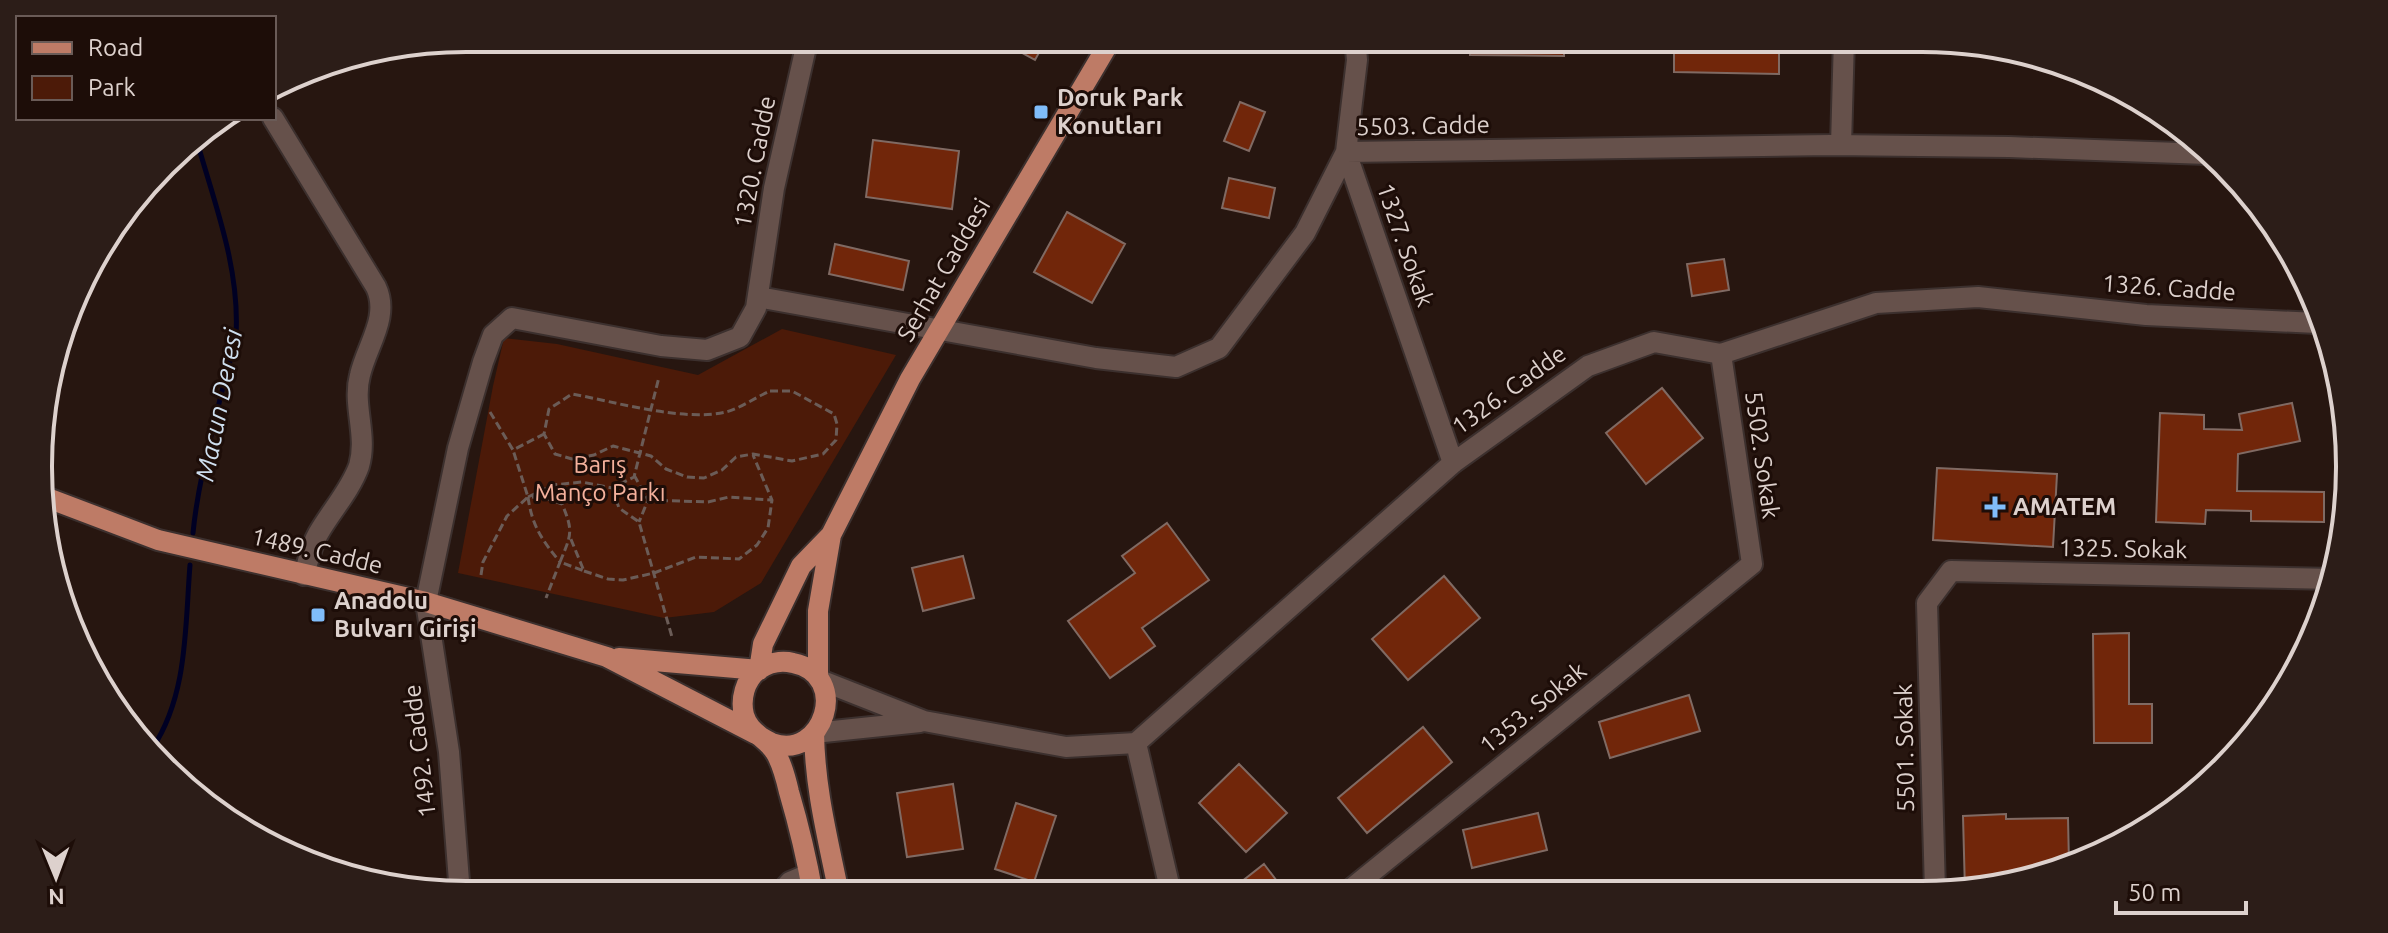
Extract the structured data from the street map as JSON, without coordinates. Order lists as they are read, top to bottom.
{
  "streets": {
    "main road": ["Serhat Caddesi", "1489. Cadde"],
    "street": [
      "5503. Cadde",
      "1320. Cadde",
      "1327. Sokak",
      "1326. Cadde",
      "5502. Sokak",
      "1325. Sokak",
      "1353. Sokak",
      "5501. Sokak",
      "1492. Cadde"
    ]
  },
  "crossings": [
    ["5503. Cadde", "1320. Cadde"],
    ["5503. Cadde", "1327. Sokak"],
    ["5503. Cadde", "Serhat Caddesi"],
    ["1327. Sokak", "1326. Cadde"],
    ["1326. Cadde", "5502. Sokak"],
    ["5502. Sokak", "1353. Sokak"],
    ["1325. Sokak", "5501. Sokak"],
    ["1489. Cadde", "1492. Cadde"]
  ],
  "water": ["Macun Deresi"],
  "parks": ["Barış Manço Parkı"],
  "places": {
    "transit": ["Doruk Park Konutları", "Anadolu Bulvarı Girişi"],
    "health": ["AMATEM"]
  },
  "legend": ["Road", "Park"],
  "scale_bar": "50 m",
  "north": "bottom"
}
